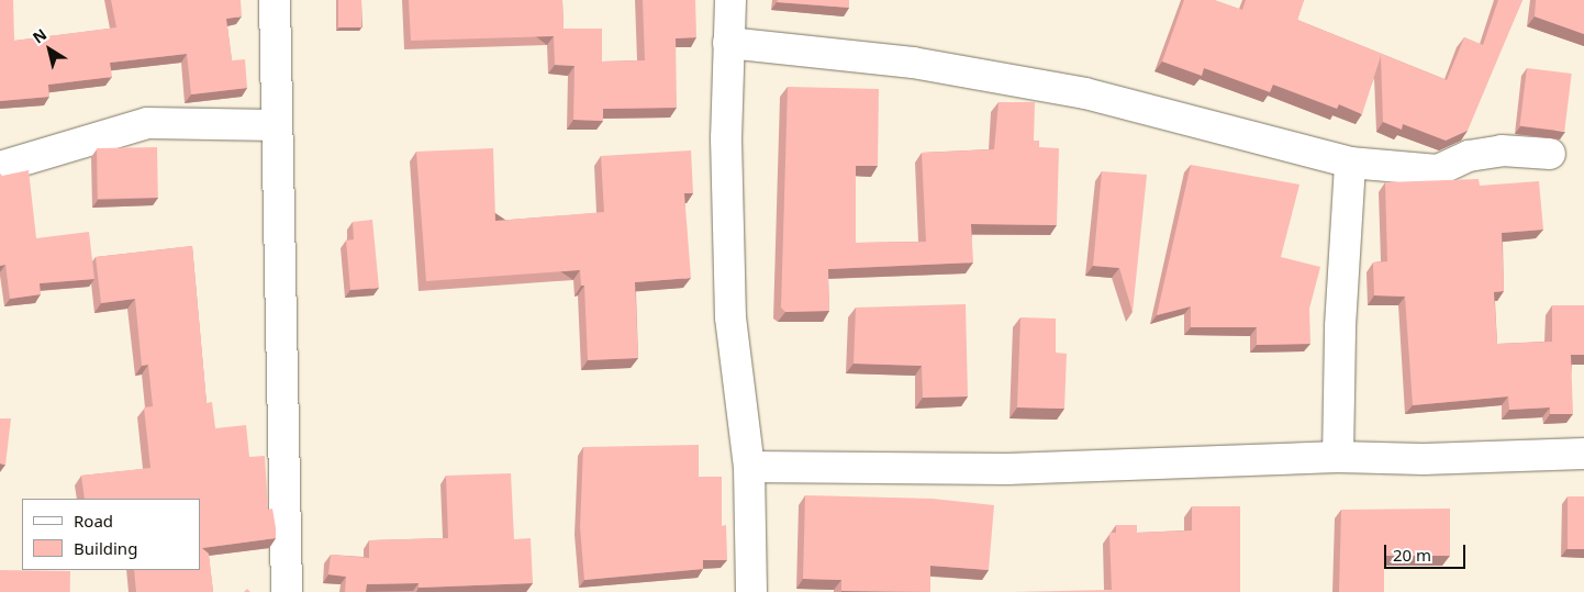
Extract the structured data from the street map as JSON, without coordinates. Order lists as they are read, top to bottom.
{
  "legend": ["Road", "Building"],
  "scale_bar": "20 m",
  "north": "top left"
}
